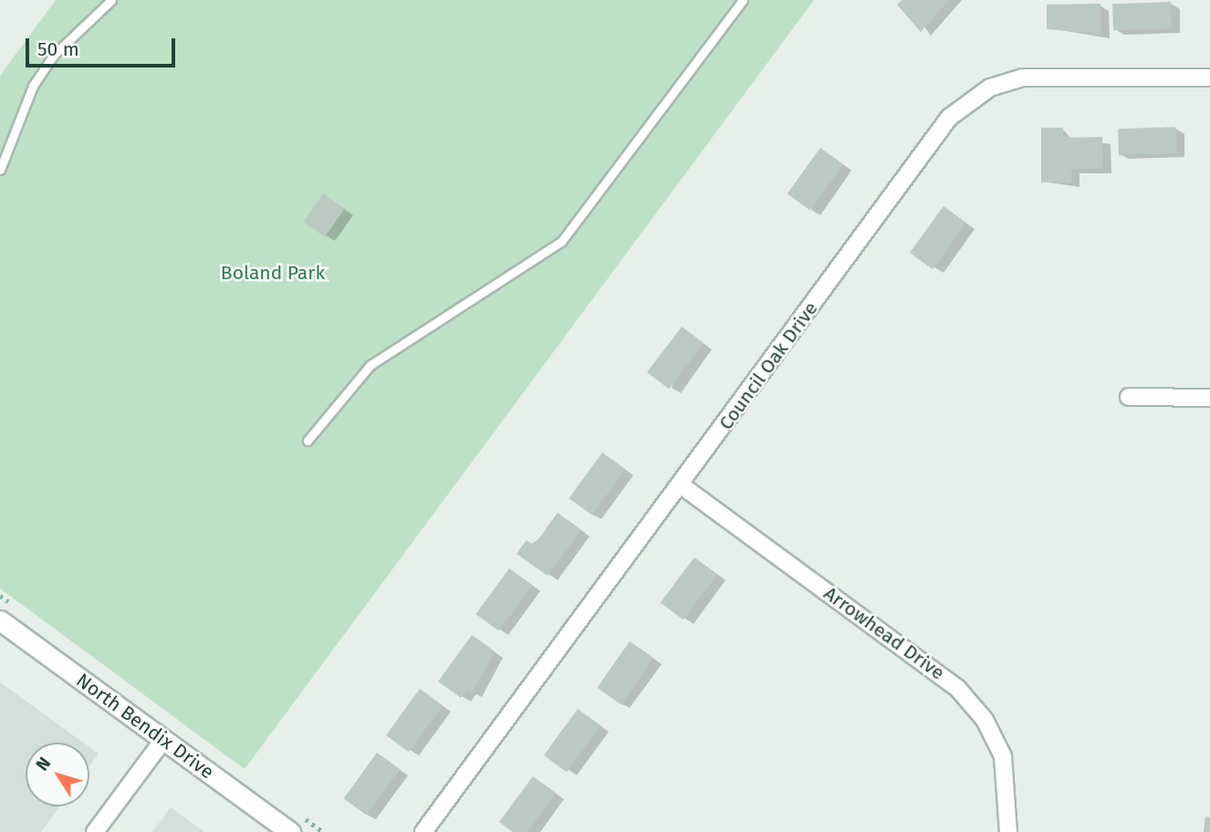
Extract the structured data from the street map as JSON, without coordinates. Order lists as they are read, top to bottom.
{
  "streets": {
    "street": ["Council Oak Drive", "Arrowhead Drive", "North Bendix Drive"]
  },
  "crossings": [
    ["Council Oak Drive", "Arrowhead Drive"]
  ],
  "parks": ["Boland Park"],
  "scale_bar": "50 m",
  "north": "top left"
}
